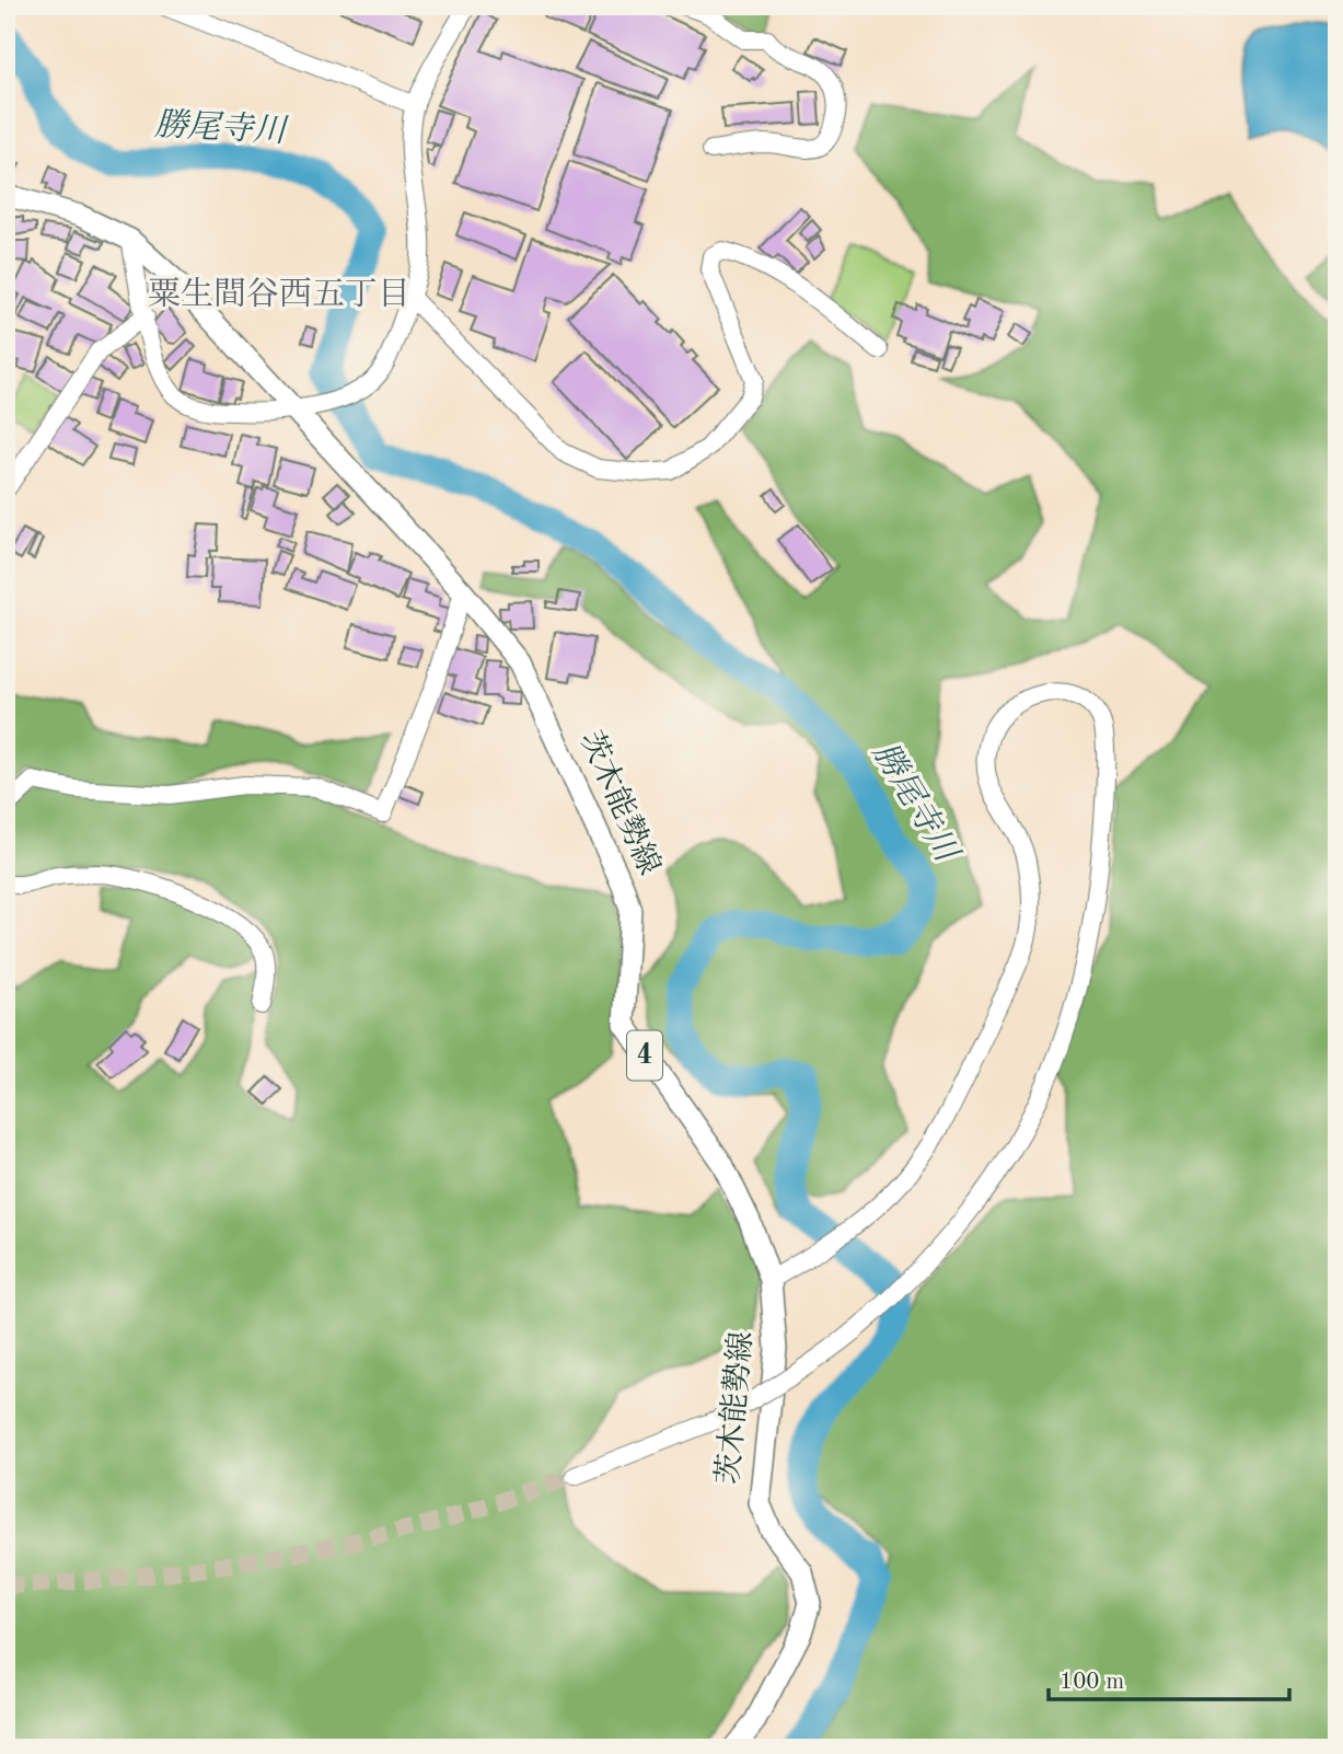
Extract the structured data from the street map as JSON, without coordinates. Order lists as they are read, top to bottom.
{
  "streets": {
    "main road": ["茨木能勢線", "4"]
  },
  "districts": ["粟生間谷西五丁目"],
  "water": ["勝尾寺川"],
  "scale_bar": "100 m"
}
